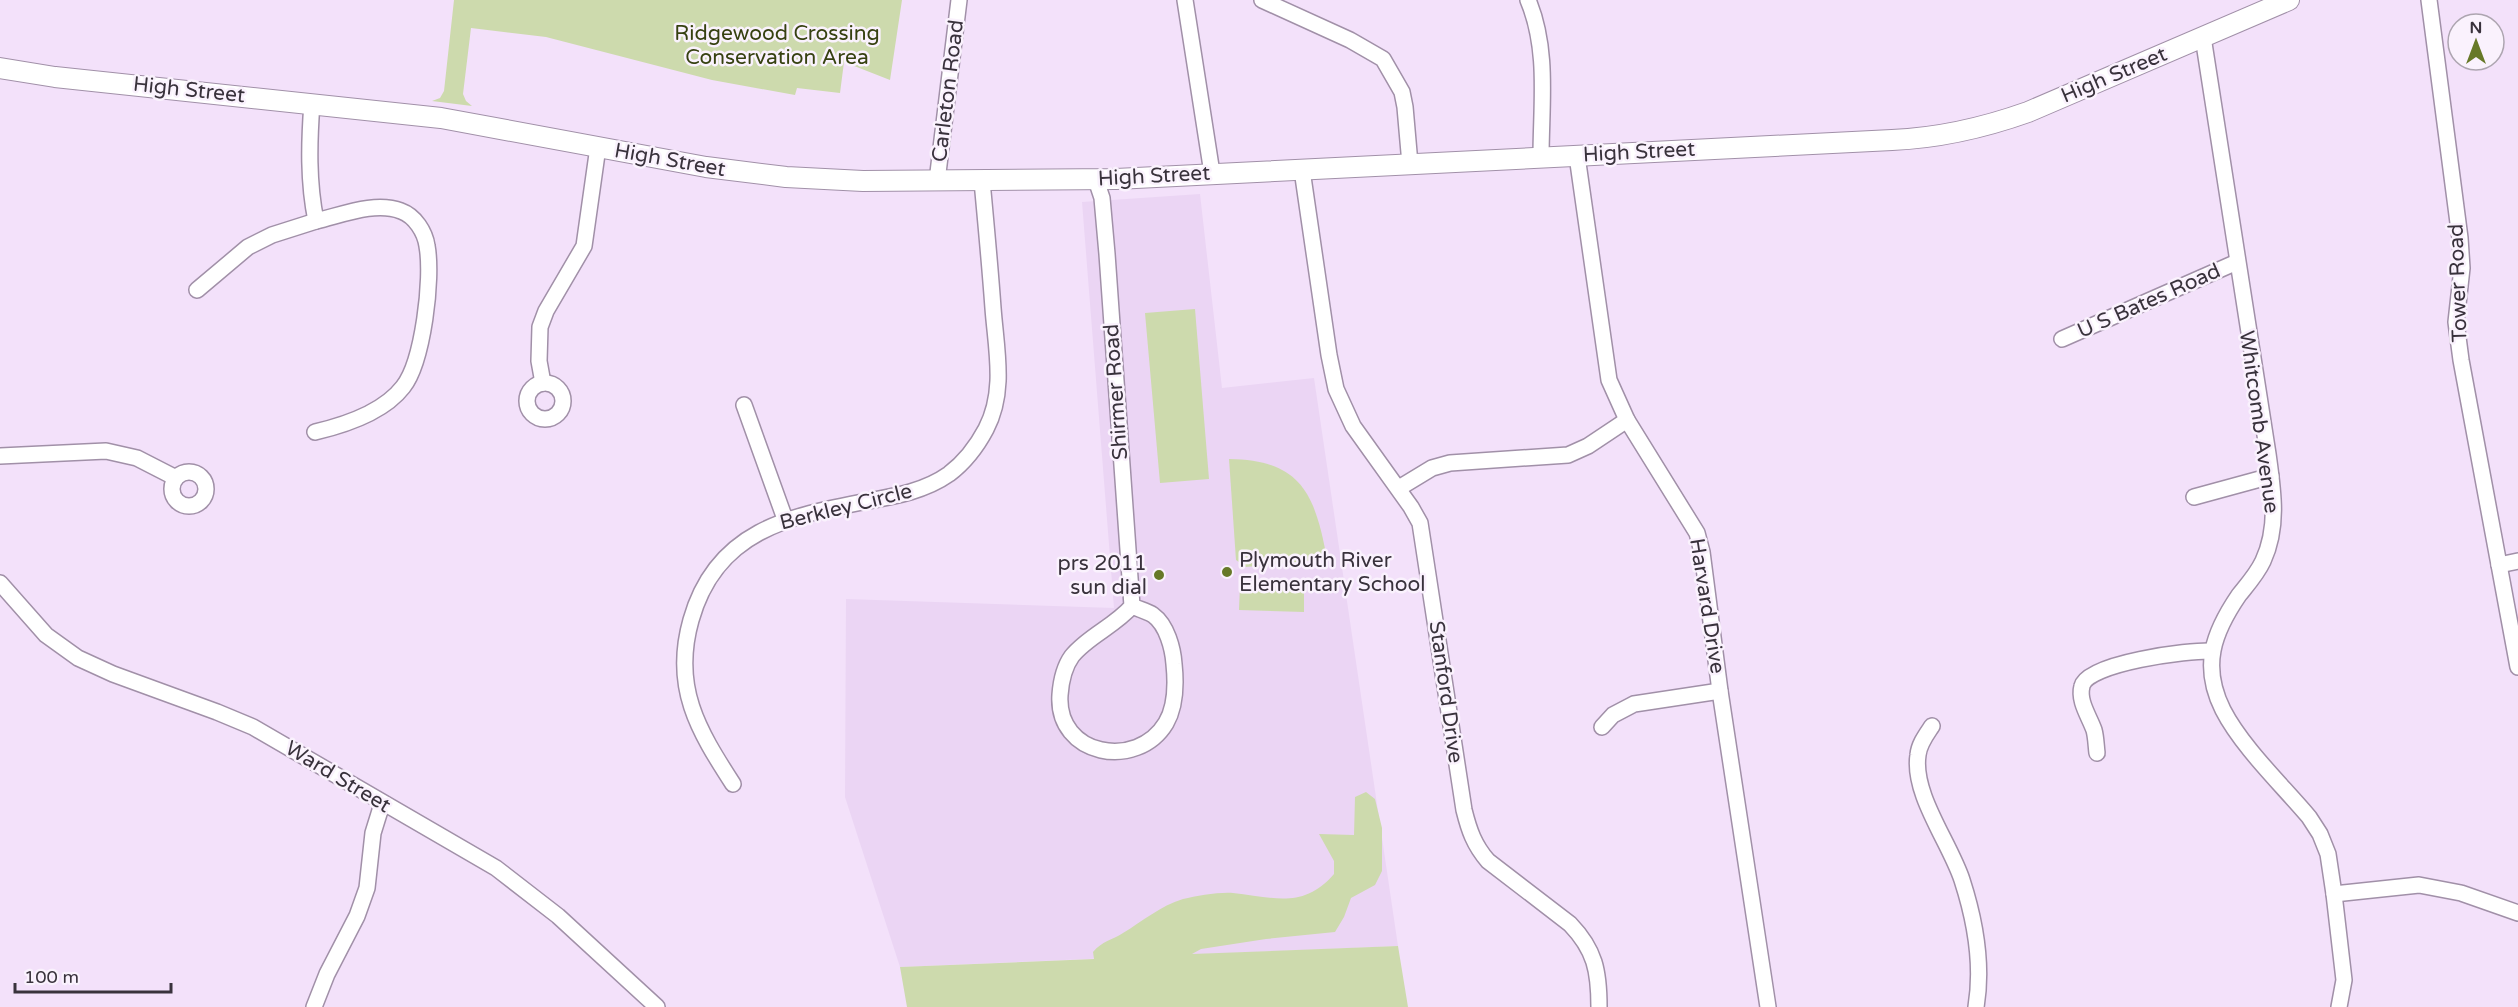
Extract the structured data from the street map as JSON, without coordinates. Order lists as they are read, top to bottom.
{
  "streets": {
    "main road": ["High Street"],
    "street": [
      "Carleton Road",
      "Tower Road",
      "U S Bates Road",
      "Shirmer Road",
      "Whitcomb Avenue",
      "Berkley Circle",
      "Harvard Drive",
      "Stanford Drive",
      "Ward Street"
    ]
  },
  "crossings": [
    ["High Street", "Carleton Road"],
    ["High Street", "Shirmer Road"],
    ["High Street", "Whitcomb Avenue"],
    ["High Street", "Berkley Circle"],
    ["High Street", "Harvard Drive"],
    ["High Street", "Stanford Drive"],
    ["U S Bates Road", "Whitcomb Avenue"]
  ],
  "parks": ["Ridgewood Crossing Conservation Area"],
  "places": ["Plymouth River Elementary School", "prs 2011 sun dial"],
  "scale_bar": "100 m",
  "north": "top"
}
